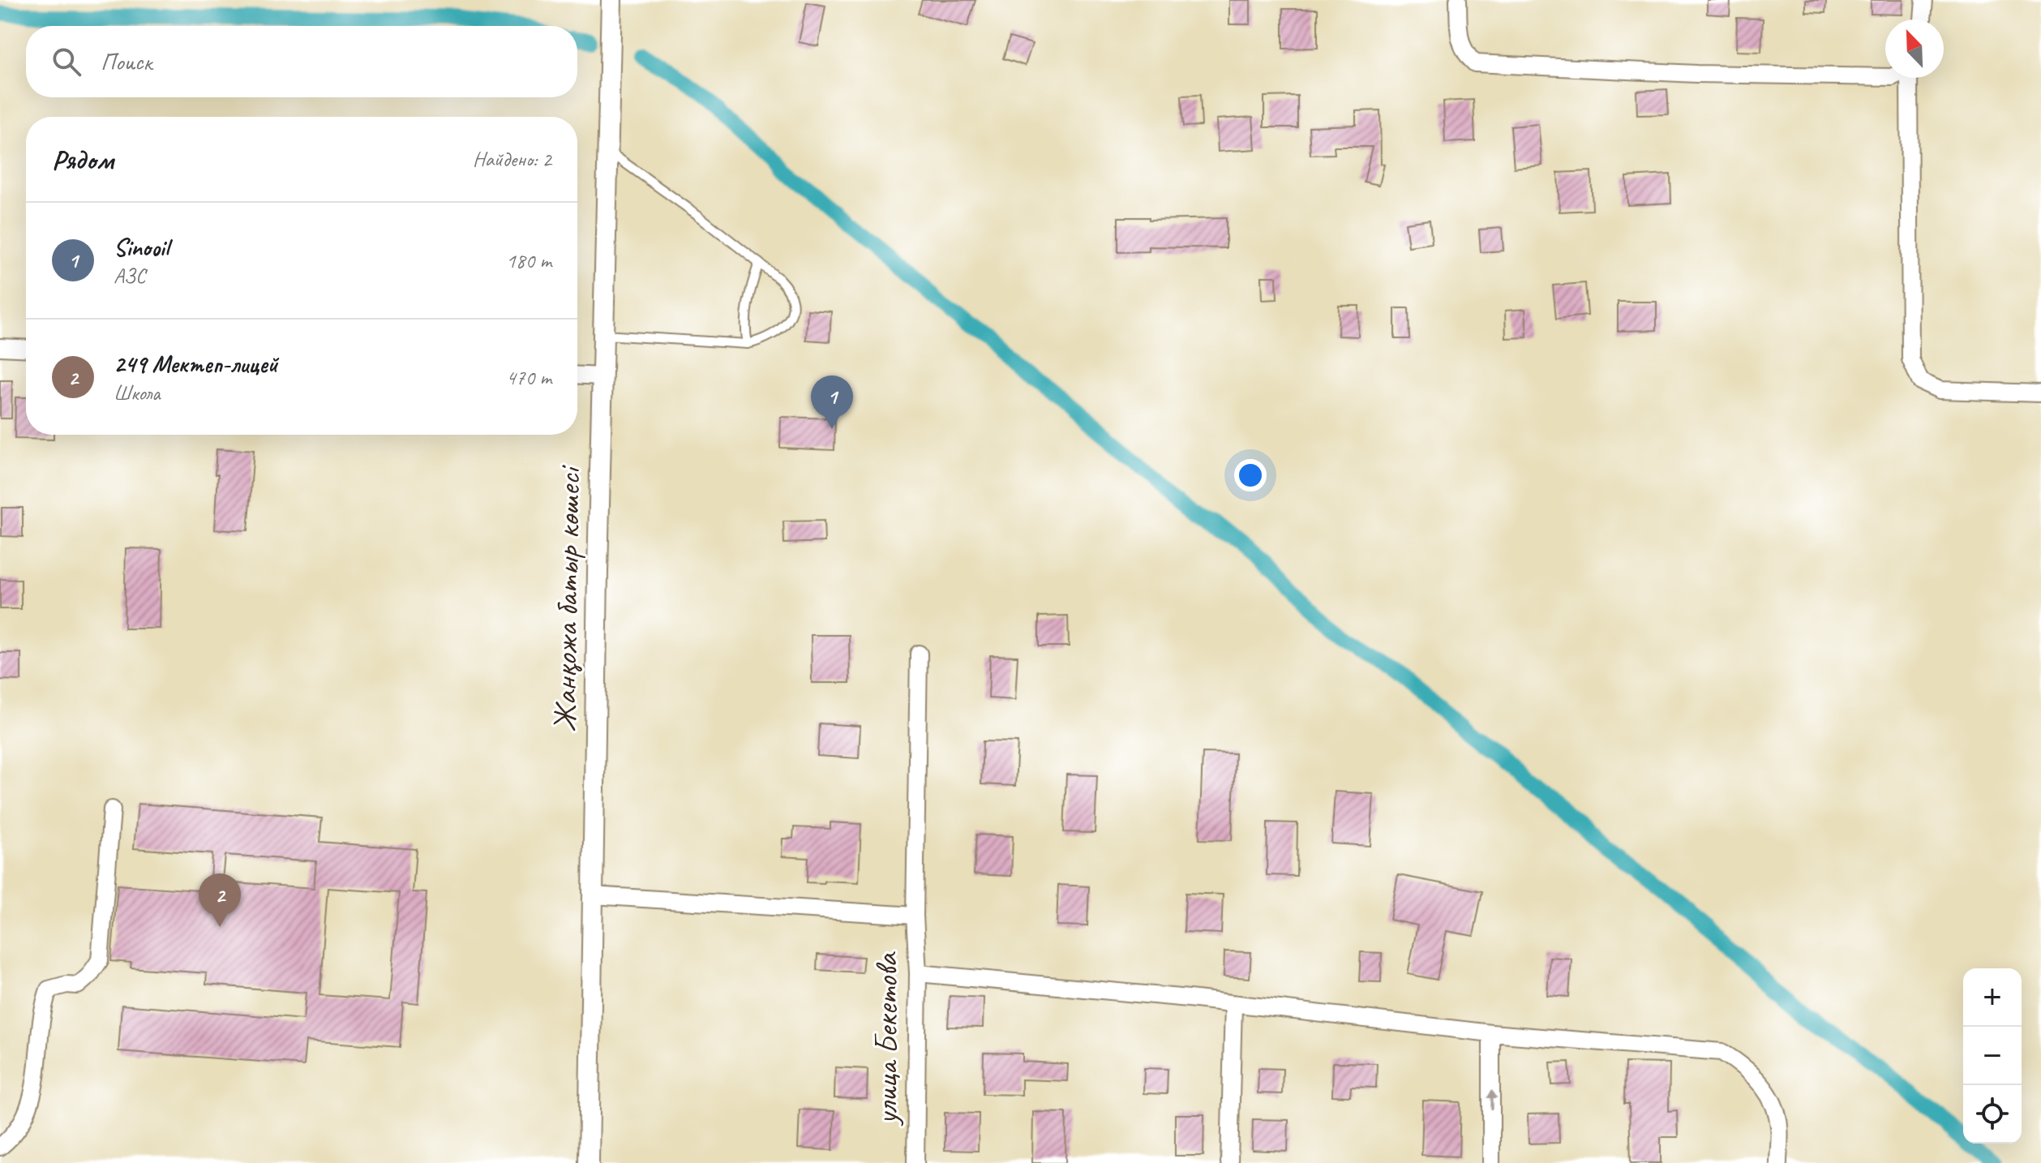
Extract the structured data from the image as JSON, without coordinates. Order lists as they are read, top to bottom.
{
  "streets": {
    "street": ["Жанқожа батыр көшесі", "улица Бекетова"]
  },
  "north": "top left",
  "page": {
    "search": "Поиск",
    "heading": ["Рядом", "Найдено: 2"],
    "list": [
      {
        "mark": "1",
        "name": "Sinooil",
        "note": "АЗС",
        "value": "180 m"
      },
      {
        "mark": "2",
        "name": "249 Мектеп-лицей",
        "note": "Школа",
        "value": "470 m"
      }
    ],
    "pins": ["1", "2"],
    "map_buttons": ["+", "−"]
  }
}
